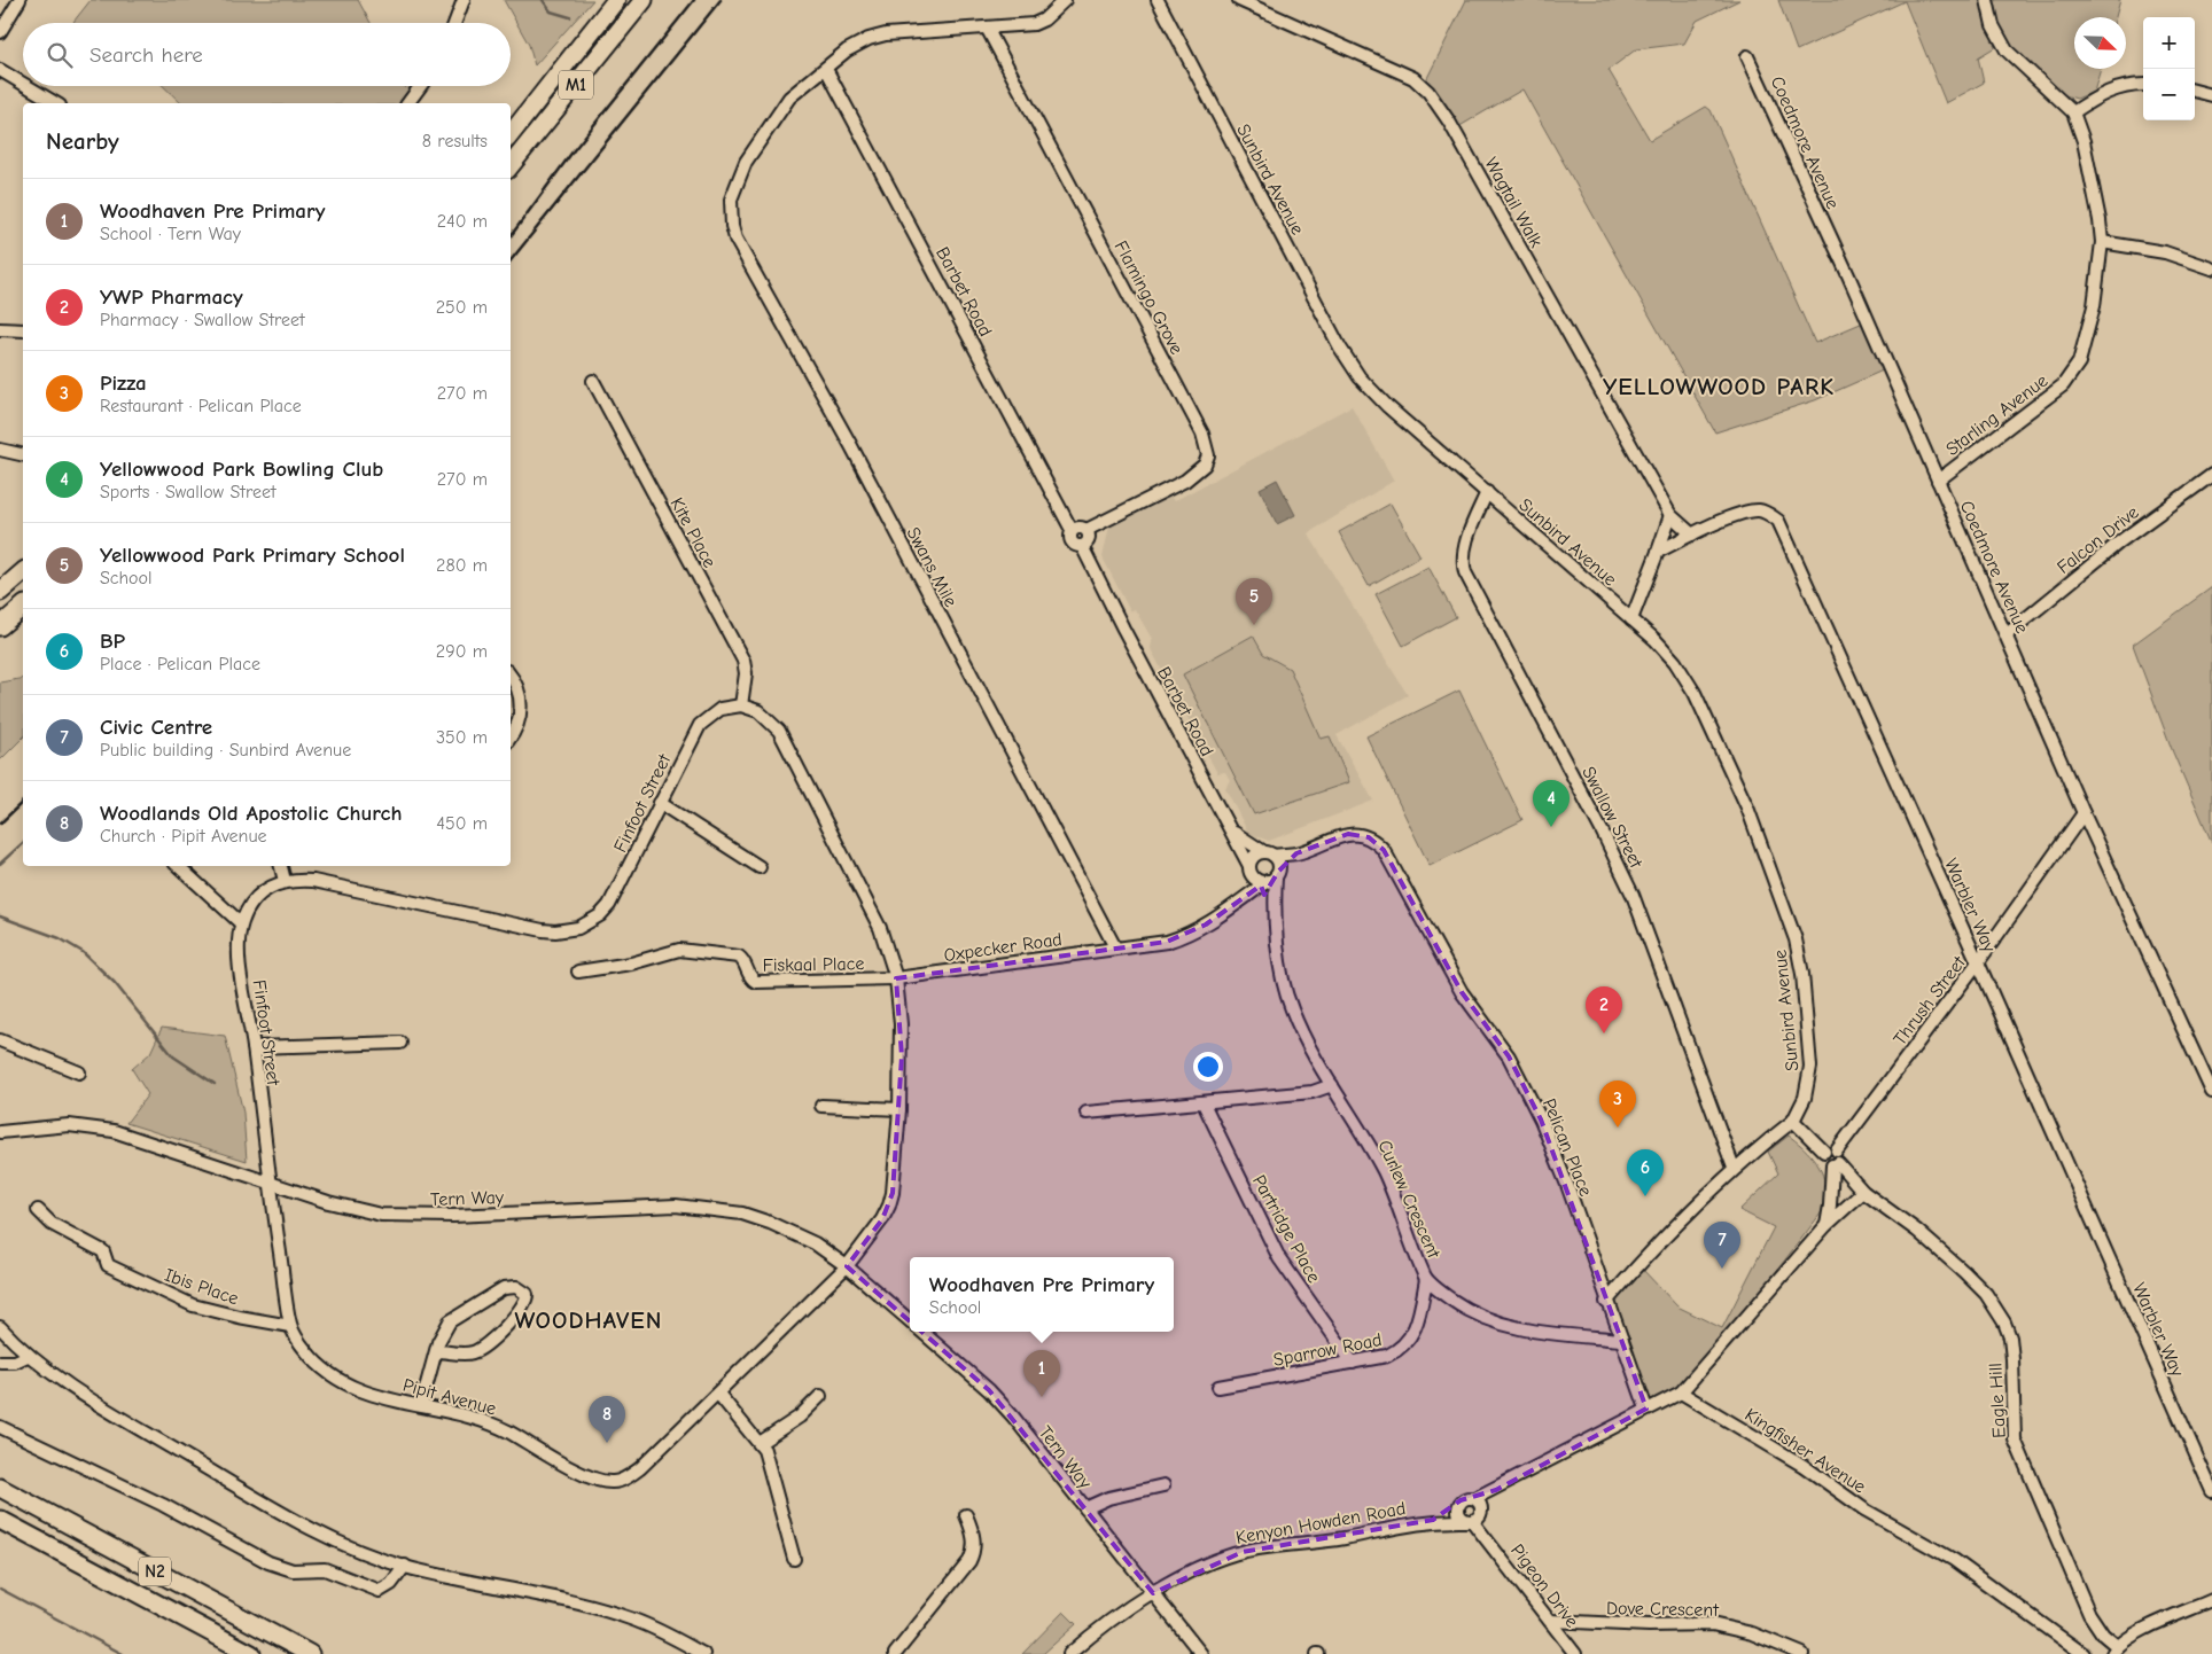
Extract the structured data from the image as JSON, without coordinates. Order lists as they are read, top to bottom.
{
  "streets": {
    "highway": ["M1", "N2"],
    "street": [
      "Coedmore Avenue",
      "Sunbird Avenue",
      "Wagtail Walk",
      "Barbet Road",
      "Flamingo Grove",
      "Starling Avenue",
      "Kite Place",
      "Falcon Drive",
      "Swans Mile",
      "Finfoot Street",
      "Swallow Street",
      "Warbler Way",
      "Oxpecker Road",
      "Fiskaal Place",
      "Thrush Street",
      "Pelican Place",
      "Tern Way",
      "Curlew Crescent",
      "Partridge Place",
      "Ibis Place",
      "Sparrow Road",
      "Pipit Avenue",
      "Eagle Hill",
      "Kingfisher Avenue",
      "Kenyon Howden Road",
      "Pigeon Drive",
      "Dove Crescent"
    ]
  },
  "crossings": [
    ["Coedmore Avenue", "Starling Avenue"],
    ["Coedmore Avenue", "Falcon Drive"],
    ["Coedmore Avenue", "Thrush Street"],
    ["Sunbird Avenue", "Swallow Street"],
    ["Wagtail Walk", "Warbler Way"],
    ["Barbet Road", "Flamingo Grove"],
    ["Barbet Road", "Swans Mile"],
    ["Barbet Road", "Oxpecker Road"],
    ["Barbet Road", "Curlew Crescent"],
    ["Kite Place", "Finfoot Street"],
    ["Swans Mile", "Oxpecker Road"],
    ["Finfoot Street", "Tern Way"],
    ["Finfoot Street", "Pipit Avenue"],
    ["Warbler Way", "Thrush Street"],
    ["Oxpecker Road", "Fiskaal Place"],
    ["Oxpecker Road", "Curlew Crescent"],
    ["Pelican Place", "Curlew Crescent"],
    ["Tern Way", "Pipit Avenue"],
    ["Tern Way", "Kenyon Howden Road"],
    ["Curlew Crescent", "Sparrow Road"],
    ["Partridge Place", "Sparrow Road"],
    ["Ibis Place", "Pipit Avenue"],
    ["Kenyon Howden Road", "Pigeon Drive"],
    ["Pigeon Drive", "Dove Crescent"]
  ],
  "districts": ["YELLOWWOOD PARK", "WOODHAVEN"],
  "north": "bottom right",
  "page": {
    "map_buttons": ["+", "−"],
    "search": "Search here",
    "heading": ["Nearby", "8 results"],
    "list": [
      {
        "mark": "1",
        "name": "Woodhaven Pre Primary",
        "note": "School · Tern Way",
        "value": "240 m"
      },
      {
        "mark": "2",
        "name": "YWP Pharmacy",
        "note": "Pharmacy · Swallow Street",
        "value": "250 m"
      },
      {
        "mark": "3",
        "name": "Pizza",
        "note": "Restaurant · Pelican Place",
        "value": "270 m"
      },
      {
        "mark": "4",
        "name": "Yellowwood Park Bowling Club",
        "note": "Sports · Swallow Street",
        "value": "270 m"
      },
      {
        "mark": "5",
        "name": "Yellowwood Park Primary School",
        "note": "School",
        "value": "280 m"
      },
      {
        "mark": "6",
        "name": "BP",
        "note": "Place · Pelican Place",
        "value": "290 m"
      },
      {
        "mark": "7",
        "name": "Civic Centre",
        "note": "Public building · Sunbird Avenue",
        "value": "350 m"
      },
      {
        "mark": "8",
        "name": "Woodlands Old Apostolic Church",
        "note": "Church · Pipit Avenue",
        "value": "450 m"
      }
    ],
    "pins": [
      "5",
      "4",
      "2",
      "3",
      "6",
      "7",
      "1",
      "8"
    ],
    "popup": ["Woodhaven Pre Primary", "School"]
  }
}
